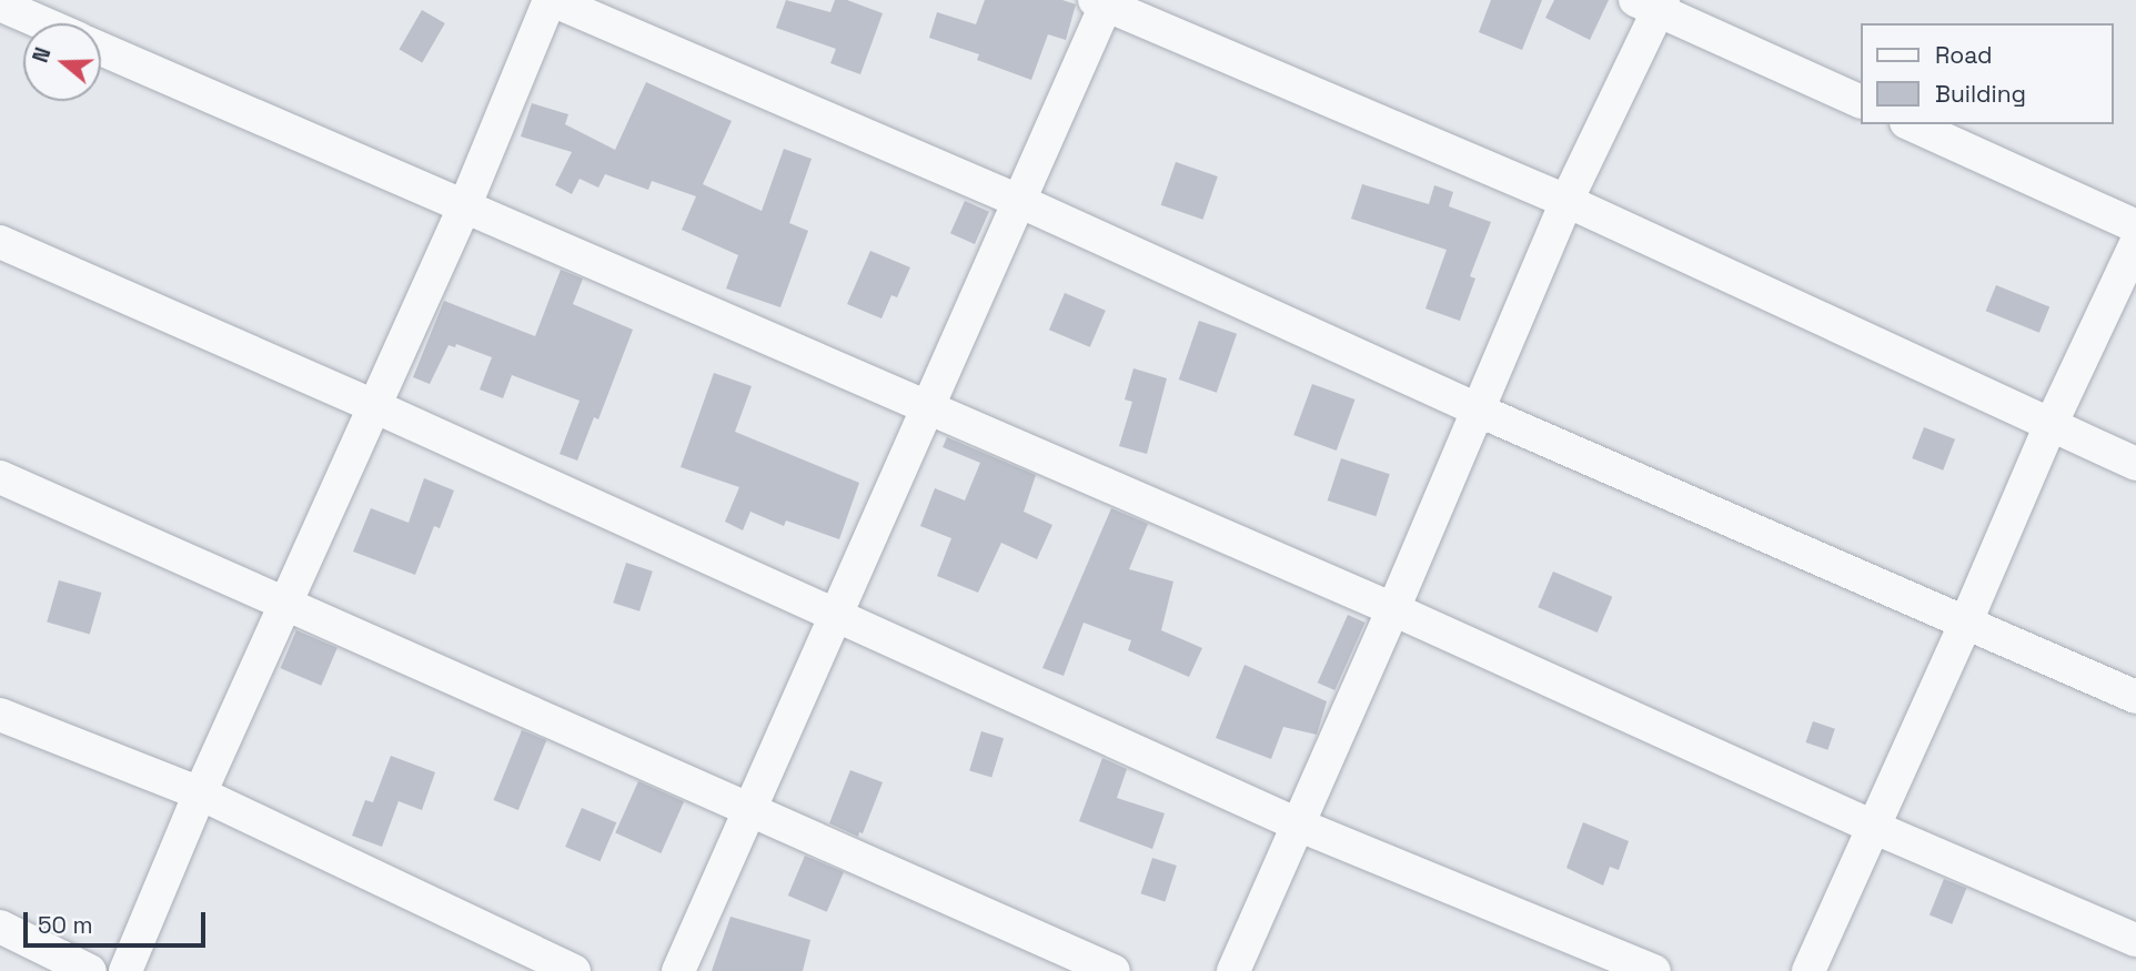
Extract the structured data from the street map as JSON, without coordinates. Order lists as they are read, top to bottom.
{
  "legend": ["Road", "Building"],
  "scale_bar": "50 m",
  "north": "left"
}
